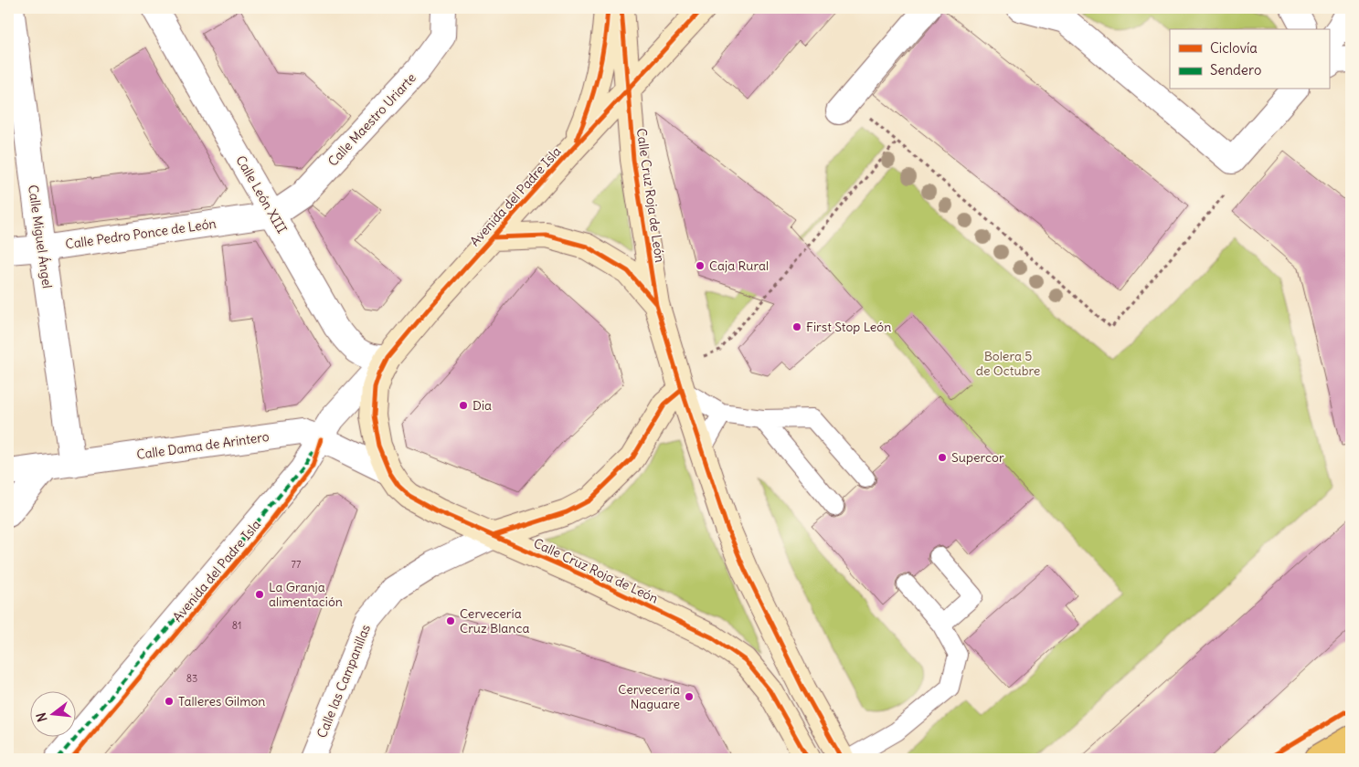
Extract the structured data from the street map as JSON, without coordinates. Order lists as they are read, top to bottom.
{
  "streets": {
    "main road": ["Calle Cruz Roja de León", "Avenida del Padre Isla"],
    "street": [
      "Calle Maestro Uriarte",
      "Calle León XIII",
      "Calle Pedro Ponce de León",
      "Calle Miguel Ángel",
      "Calle Dama de Arintero",
      "Calle las Campanillas"
    ]
  },
  "crossings": [
    ["Calle Maestro Uriarte", "Calle León XIII"],
    ["Calle Maestro Uriarte", "Calle Pedro Ponce de León"],
    ["Calle León XIII", "Avenida del Padre Isla"],
    ["Calle León XIII", "Calle Pedro Ponce de León"],
    ["Calle Cruz Roja de León", "Avenida del Padre Isla"],
    ["Calle Cruz Roja de León", "Calle Dama de Arintero"],
    ["Calle Cruz Roja de León", "Calle las Campanillas"],
    ["Avenida del Padre Isla", "Calle Dama de Arintero"],
    ["Calle Pedro Ponce de León", "Calle Miguel Ángel"],
    ["Calle Miguel Ángel", "Calle Dama de Arintero"]
  ],
  "parks": ["Bolera 5 de Octubre"],
  "places": [
    "Caja Rural",
    "First Stop León",
    "Dia",
    "Supercor",
    "La Granja alimentación",
    "Cervecería Cruz Blanca",
    "Cervecería Naguare",
    "Talleres Gilmon"
  ],
  "house_numbers": ["77", "81", "83"],
  "legend": ["Ciclovía", "Sendero"],
  "north": "left"
}
